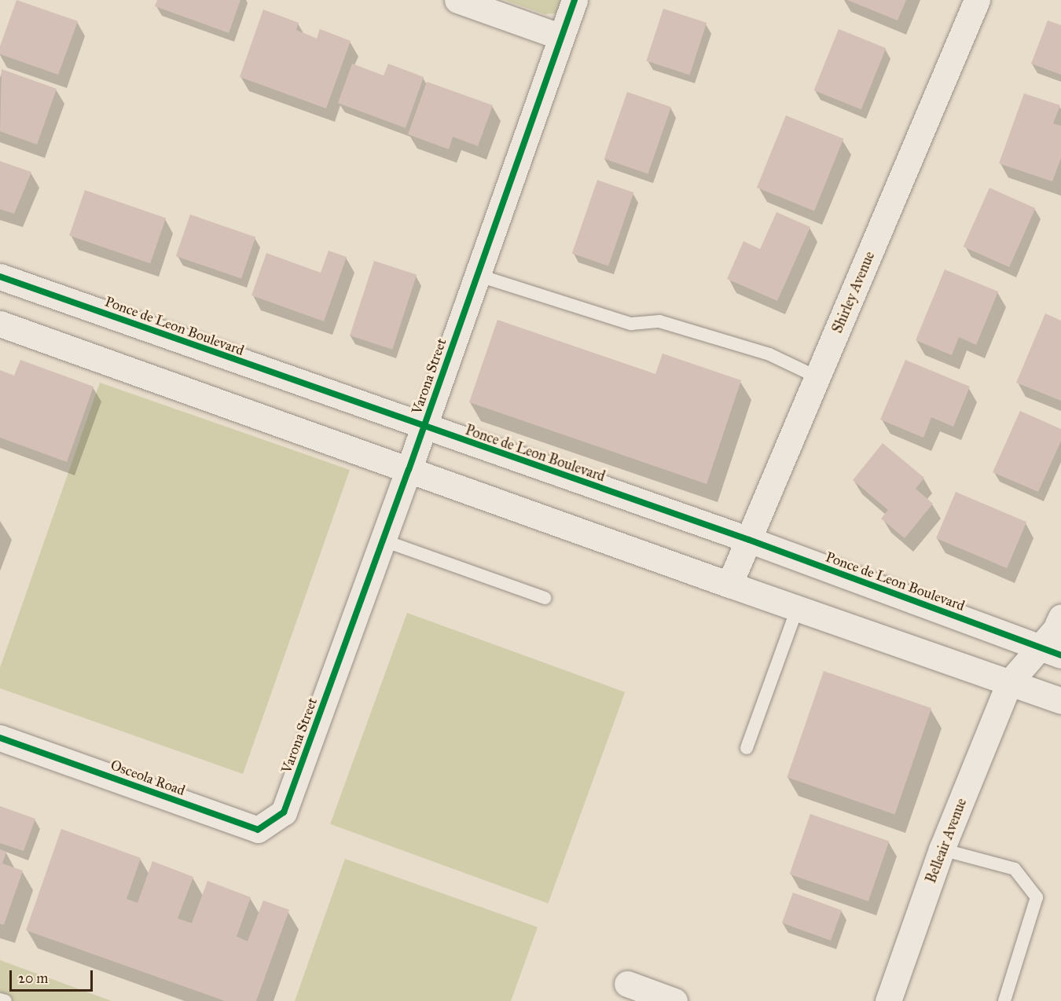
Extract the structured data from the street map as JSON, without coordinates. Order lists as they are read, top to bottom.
{
  "streets": {
    "street": [
      "Shirley Avenue",
      "Ponce de Leon Boulevard",
      "Varona Street",
      "Osceola Road",
      "Belleair Avenue"
    ]
  },
  "crossings": [
    ["Shirley Avenue", "Ponce de Leon Boulevard"],
    ["Ponce de Leon Boulevard", "Varona Street"],
    ["Varona Street", "Osceola Road"]
  ],
  "scale_bar": "20 m"
}
